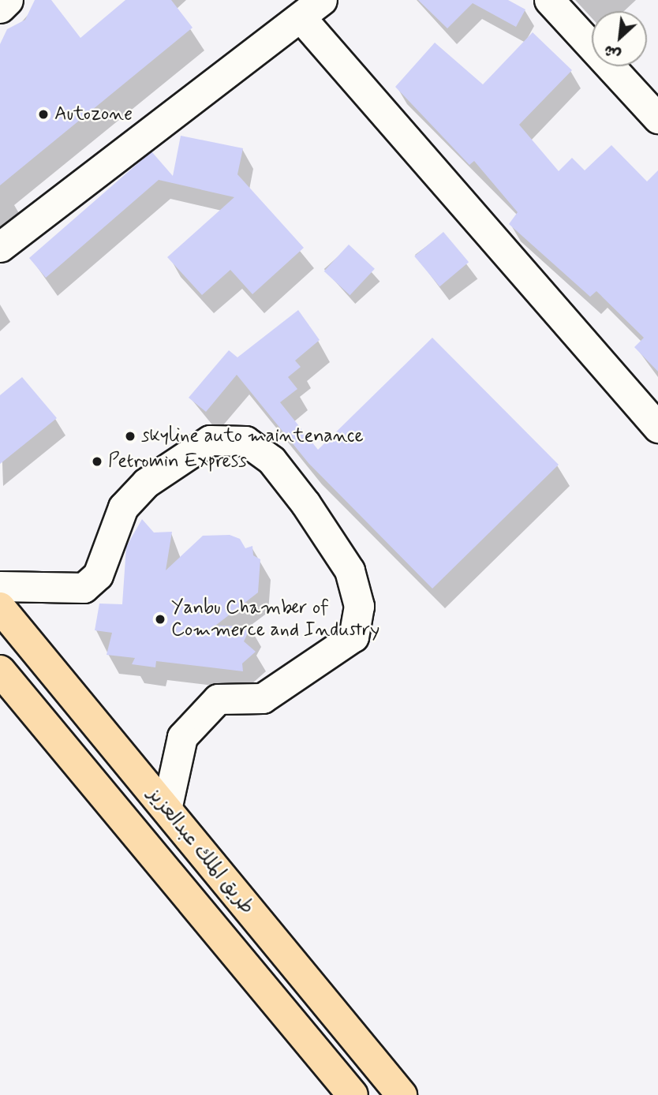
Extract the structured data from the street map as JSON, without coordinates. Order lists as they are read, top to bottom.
{
  "streets": {
    "highway": ["طريق الملك عبدالعزيز"]
  },
  "places": [
    "Autozone",
    "skyline auto maintenance",
    "Petromin Express",
    "Yanbu Chamber of Commerce and Industry"
  ],
  "north": "bottom left"
}
